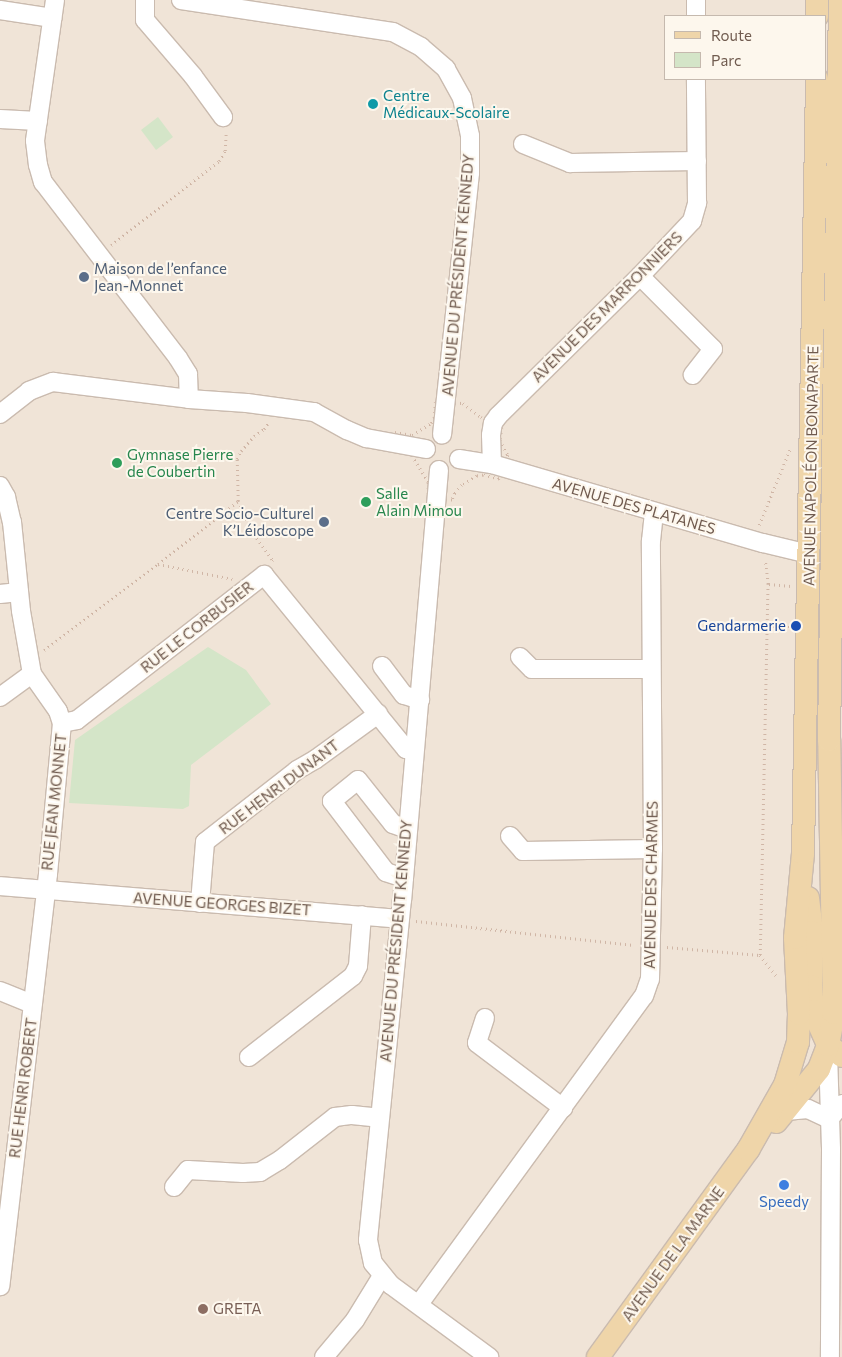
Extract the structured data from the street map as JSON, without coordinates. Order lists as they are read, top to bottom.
{
  "streets": {
    "main road": ["AVENUE NAPOLÉON BONAPARTE", "AVENUE DE LA MARNE"],
    "street": [
      "AVENUE DU PRÉSIDENT KENNEDY",
      "AVENUE DES MARRONNIERS",
      "AVENUE DES PLATANES",
      "RUE LE CORBUSIER",
      "RUE HENRI DUNANT",
      "RUE JEAN MONNET",
      "AVENUE DES CHARMES",
      "AVENUE GEORGES BIZET",
      "RUE HENRI ROBERT"
    ]
  },
  "crossings": [
    ["AVENUE DU PRÉSIDENT KENNEDY", "AVENUE DES PLATANES"],
    ["AVENUE DU PRÉSIDENT KENNEDY", "RUE LE CORBUSIER"],
    ["AVENUE DU PRÉSIDENT KENNEDY", "AVENUE DES CHARMES"],
    ["AVENUE DU PRÉSIDENT KENNEDY", "AVENUE GEORGES BIZET"],
    ["AVENUE DES MARRONNIERS", "AVENUE DES PLATANES"],
    ["AVENUE NAPOLÉON BONAPARTE", "AVENUE DES PLATANES"],
    ["AVENUE NAPOLÉON BONAPARTE", "AVENUE DE LA MARNE"],
    ["AVENUE DES PLATANES", "AVENUE DES CHARMES"],
    ["RUE LE CORBUSIER", "RUE HENRI DUNANT"],
    ["RUE LE CORBUSIER", "RUE JEAN MONNET"],
    ["RUE HENRI DUNANT", "AVENUE GEORGES BIZET"],
    ["RUE JEAN MONNET", "AVENUE GEORGES BIZET"],
    ["RUE JEAN MONNET", "RUE HENRI ROBERT"],
    ["AVENUE GEORGES BIZET", "RUE HENRI ROBERT"]
  ],
  "places": [
    "Centre Médicaux-Scolaire",
    "Maison de l’enfance Jean-Monnet",
    "Gymnase Pierre de Coubertin",
    "Salle Alain Mimou",
    "Centre Socio-Culturel K’Léidoscope",
    "Gendarmerie",
    "Speedy",
    "GRETA"
  ],
  "legend": ["Route", "Parc"]
}
